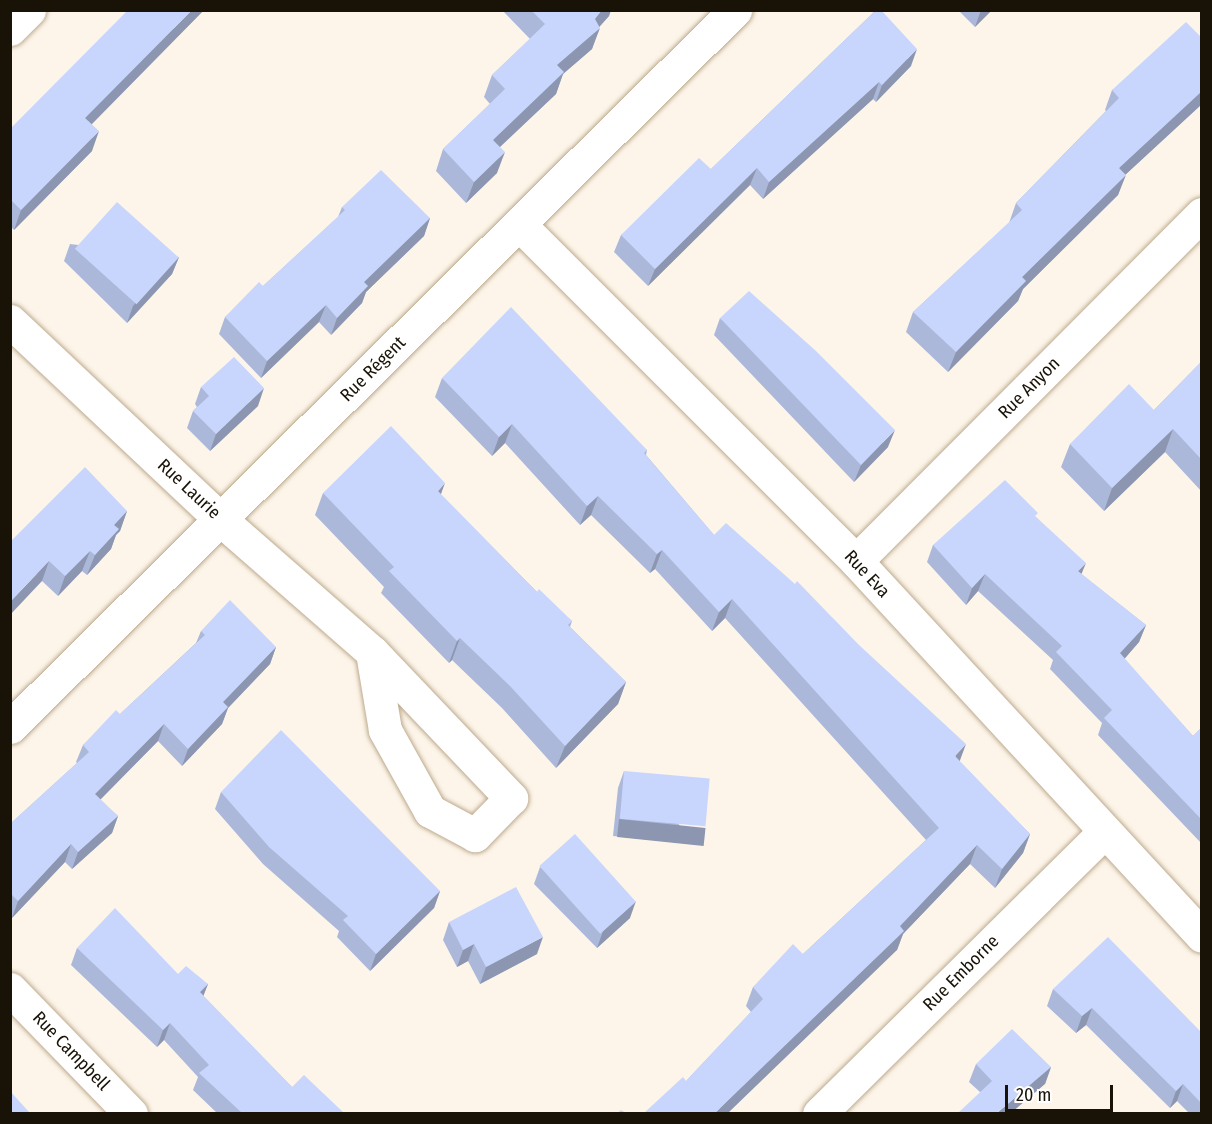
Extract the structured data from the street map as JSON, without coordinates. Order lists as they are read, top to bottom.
{
  "streets": {
    "street": [
      "Rue Régent",
      "Rue Anyon",
      "Rue Laurie",
      "Rue Eva",
      "Rue Emborne",
      "Rue Campbell"
    ]
  },
  "crossings": [
    ["Rue Régent", "Rue Laurie"],
    ["Rue Régent", "Rue Eva"],
    ["Rue Anyon", "Rue Eva"],
    ["Rue Eva", "Rue Emborne"]
  ],
  "scale_bar": "20 m"
}
